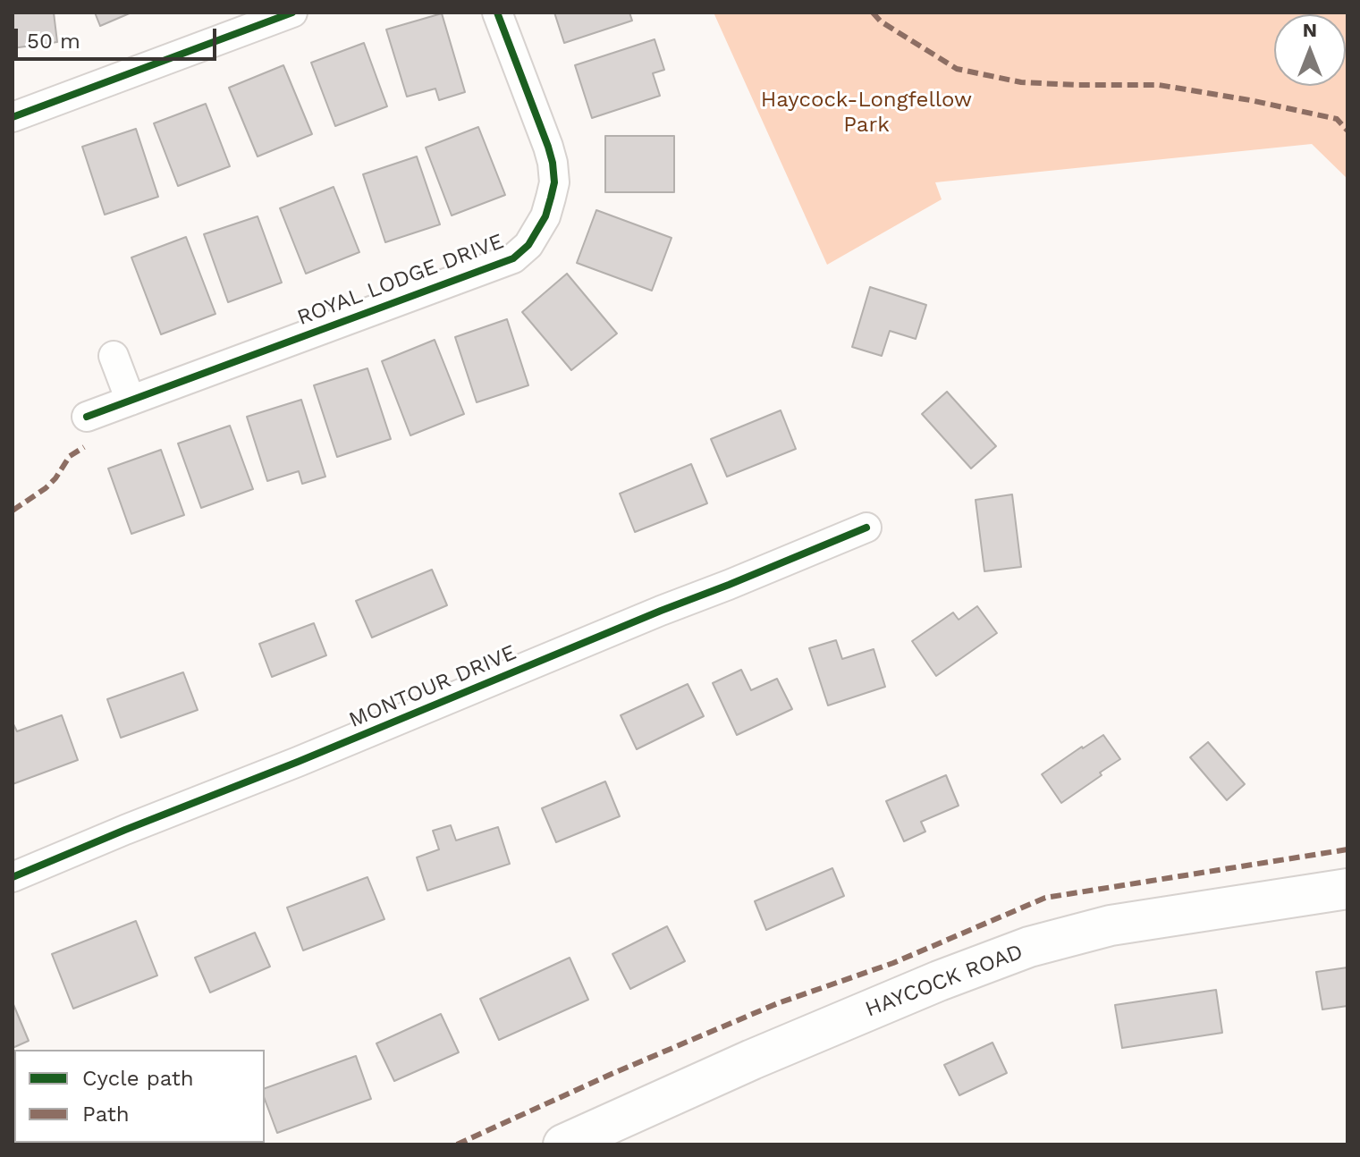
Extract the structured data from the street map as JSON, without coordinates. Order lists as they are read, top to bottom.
{
  "streets": {
    "main road": ["HAYCOCK ROAD"],
    "street": ["ROYAL LODGE DRIVE", "MONTOUR DRIVE"]
  },
  "parks": ["Haycock-Longfellow Park"],
  "legend": ["Cycle path", "Path"],
  "scale_bar": "50 m",
  "north": "top"
}
